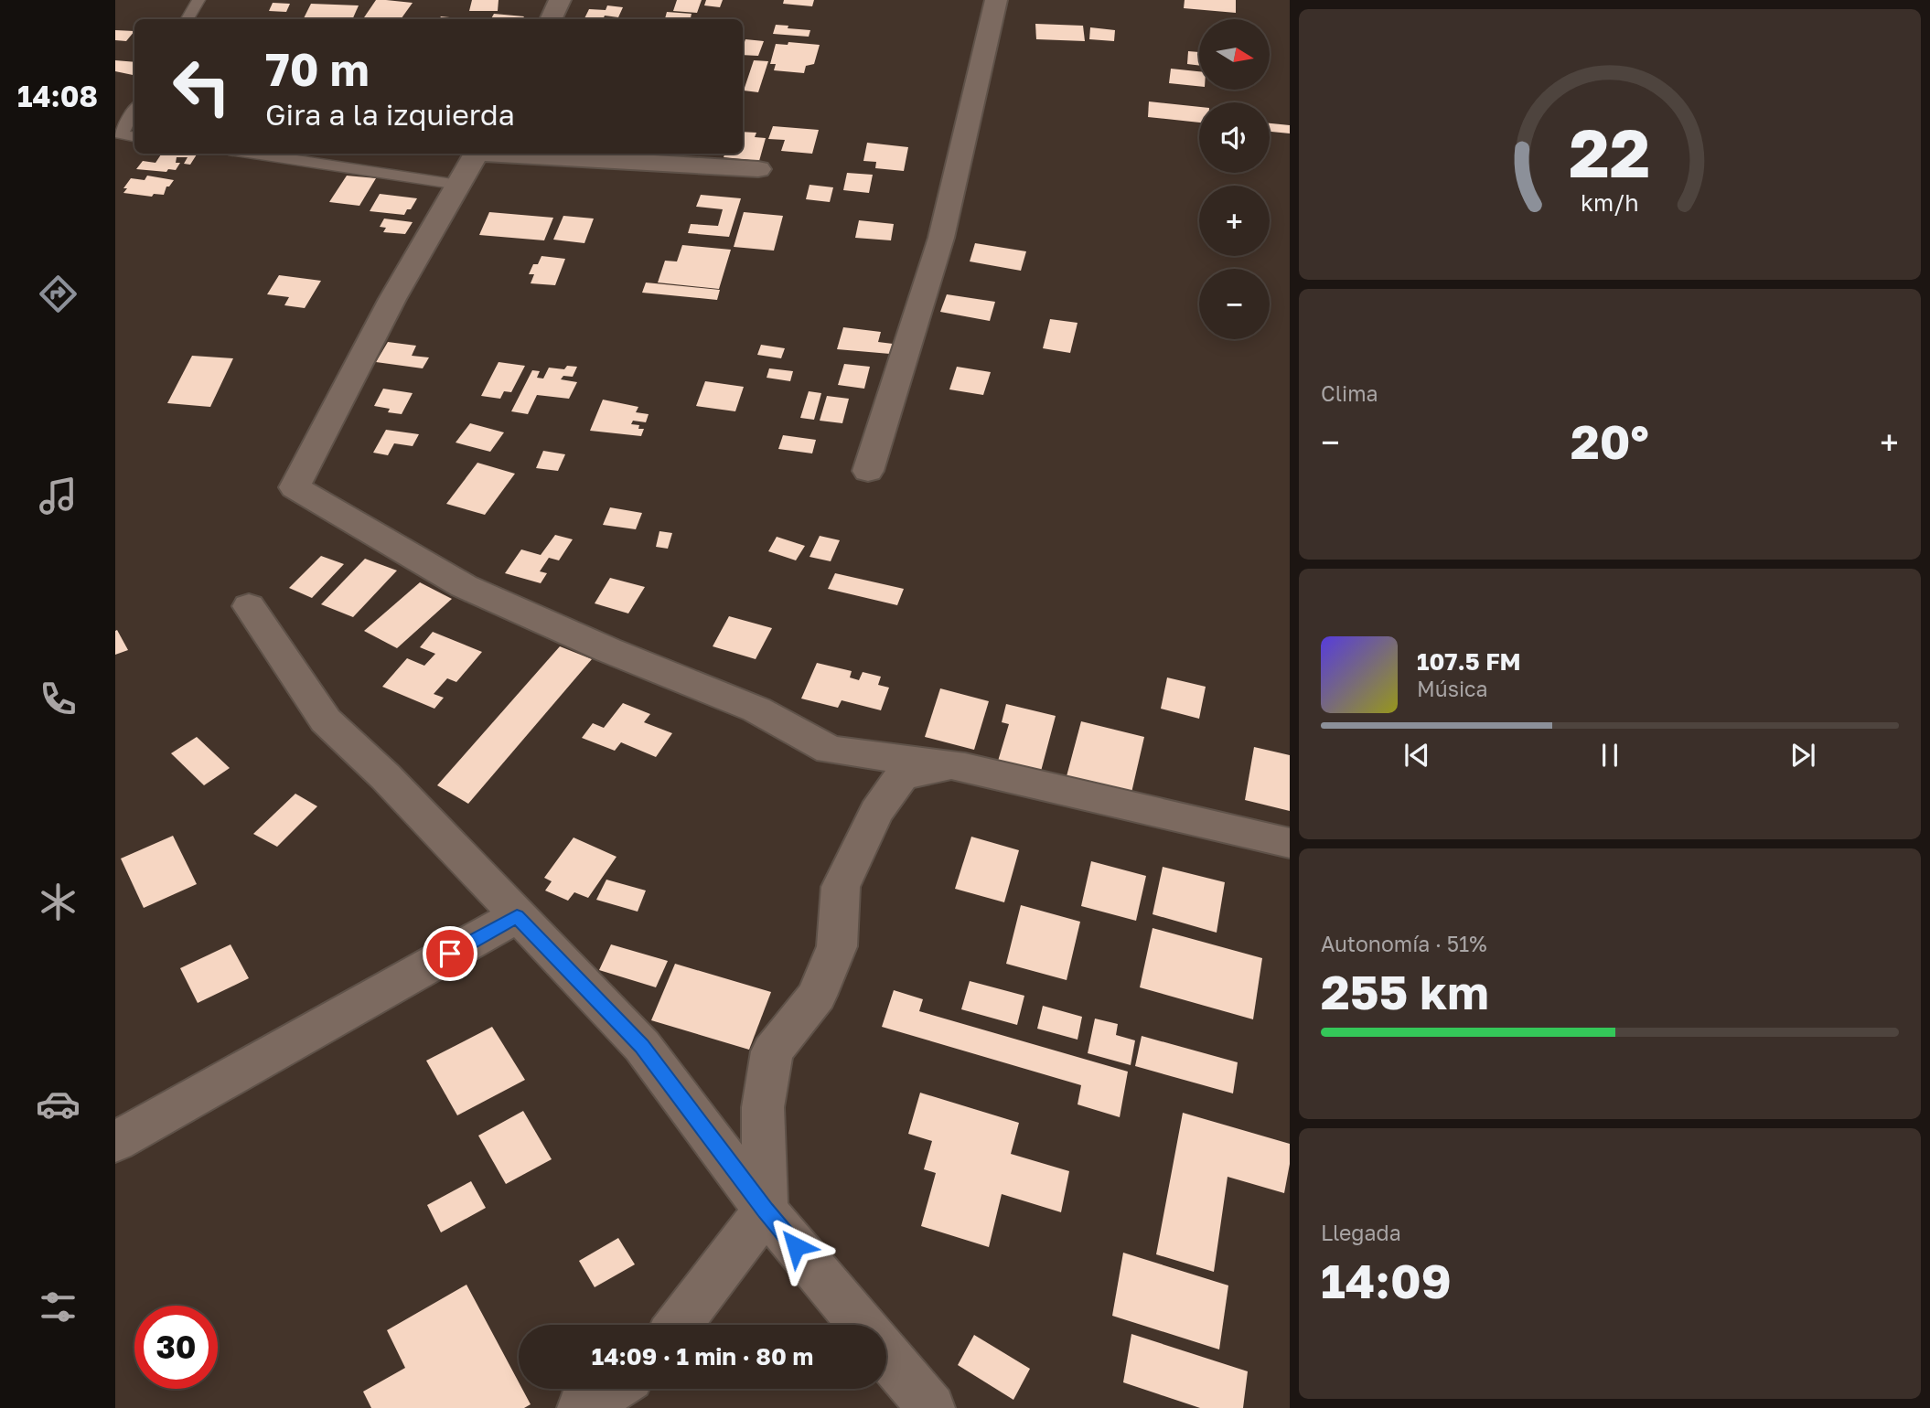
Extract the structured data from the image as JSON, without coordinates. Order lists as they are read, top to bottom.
{
  "north": "right",
  "page": {
    "tabs": "14:08",
    "map_buttons": ["+", "−"],
    "turn": ["70 m", "Gira a la izquierda"],
    "tile": [
      "Clima",
      ["Autonomía · 51%", "255 km"],
      ["Llegada", "14:09"]
    ],
    "heat": ["−", "20°", "+"],
    "song": ["107.5 FM", "Música"],
    "limit": "30",
    "trip": "14:09 · 1 min · 80 m",
    "gauge": ["22", "km/h"]
  }
}
